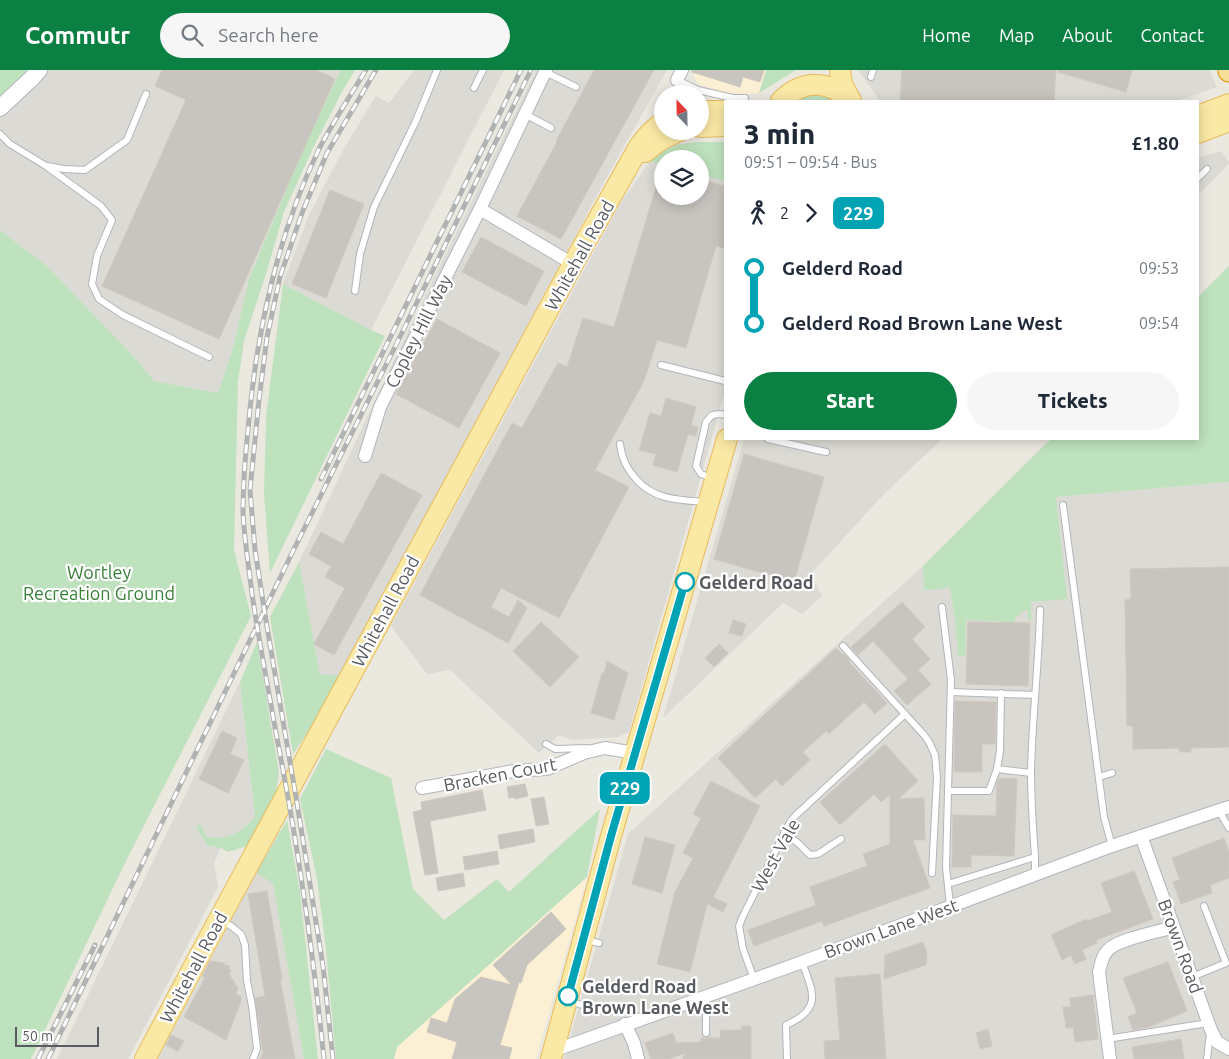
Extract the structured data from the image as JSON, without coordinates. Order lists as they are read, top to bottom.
{
  "streets": {
    "main road": ["Whitehall Road"],
    "street": [
      "Copley Hill Way",
      "Bracken Court",
      "Brown Lane West",
      "Brown Road"
    ],
    "lane": ["West Vale"]
  },
  "crossings": [
    ["West Vale", "Brown Lane West"],
    ["Brown Lane West", "Brown Road"]
  ],
  "parks": ["Wortley Recreation Ground"],
  "places": ["Gelderd Road", "Gelderd Road Brown Lane West"],
  "lines": ["bus line 229"],
  "scale_bar": "50 m",
  "north": "top",
  "page": {
    "header": "Commutr",
    "search": "Search here",
    "nav": [
      "Home",
      "Map",
      "About",
      "Contact"
    ],
    "on_map": "229",
    "heading": ["3 min", "09:51 – 09:54 · Bus", "£1.80"],
    "legs": ["2", "229"],
    "list": [
      {
        "name": "Gelderd Road",
        "value": "09:53"
      },
      {
        "name": "Gelderd Road Brown Lane West",
        "value": "09:54"
      }
    ],
    "buttons": ["Start", "Tickets"],
    "scale": "50 m"
  }
}
